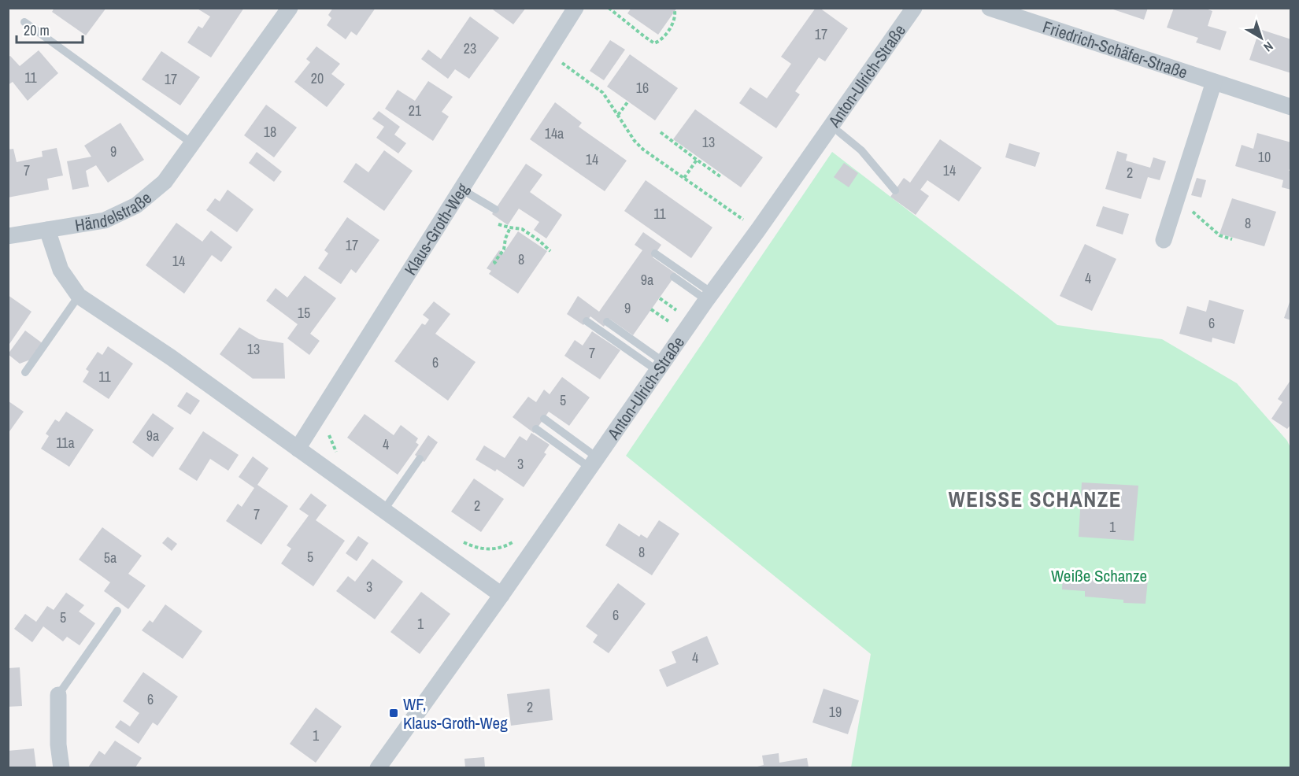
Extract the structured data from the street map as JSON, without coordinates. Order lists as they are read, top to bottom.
{
  "streets": {
    "street": [
      "Friedrich-Schäfer-Straße",
      "Anton-Ulrich-Straße",
      "Händelstraße",
      "Klaus-Groth-Weg"
    ]
  },
  "districts": ["WEISSE SCHANZE"],
  "parks": ["Weiße Schanze"],
  "places": {
    "transit": ["WF, Klaus-Groth-Weg"]
  },
  "house_numbers": [
    "17",
    "23",
    "11",
    "20",
    "17",
    "16",
    "21",
    "18",
    "14a",
    "13",
    "9",
    "10",
    "14",
    "7",
    "14",
    "2",
    "11",
    "8",
    "17",
    "8",
    "14",
    "4",
    "9a",
    "9",
    "15",
    "6",
    "13",
    "7",
    "6",
    "11",
    "5",
    "9a",
    "11a",
    "4",
    "3",
    "2",
    "7",
    "1",
    "8",
    "5",
    "5a",
    "3",
    "6",
    "5",
    "1",
    "4",
    "6",
    "2",
    "19",
    "1"
  ],
  "scale_bar": "20 m",
  "north": "bottom right"
}
